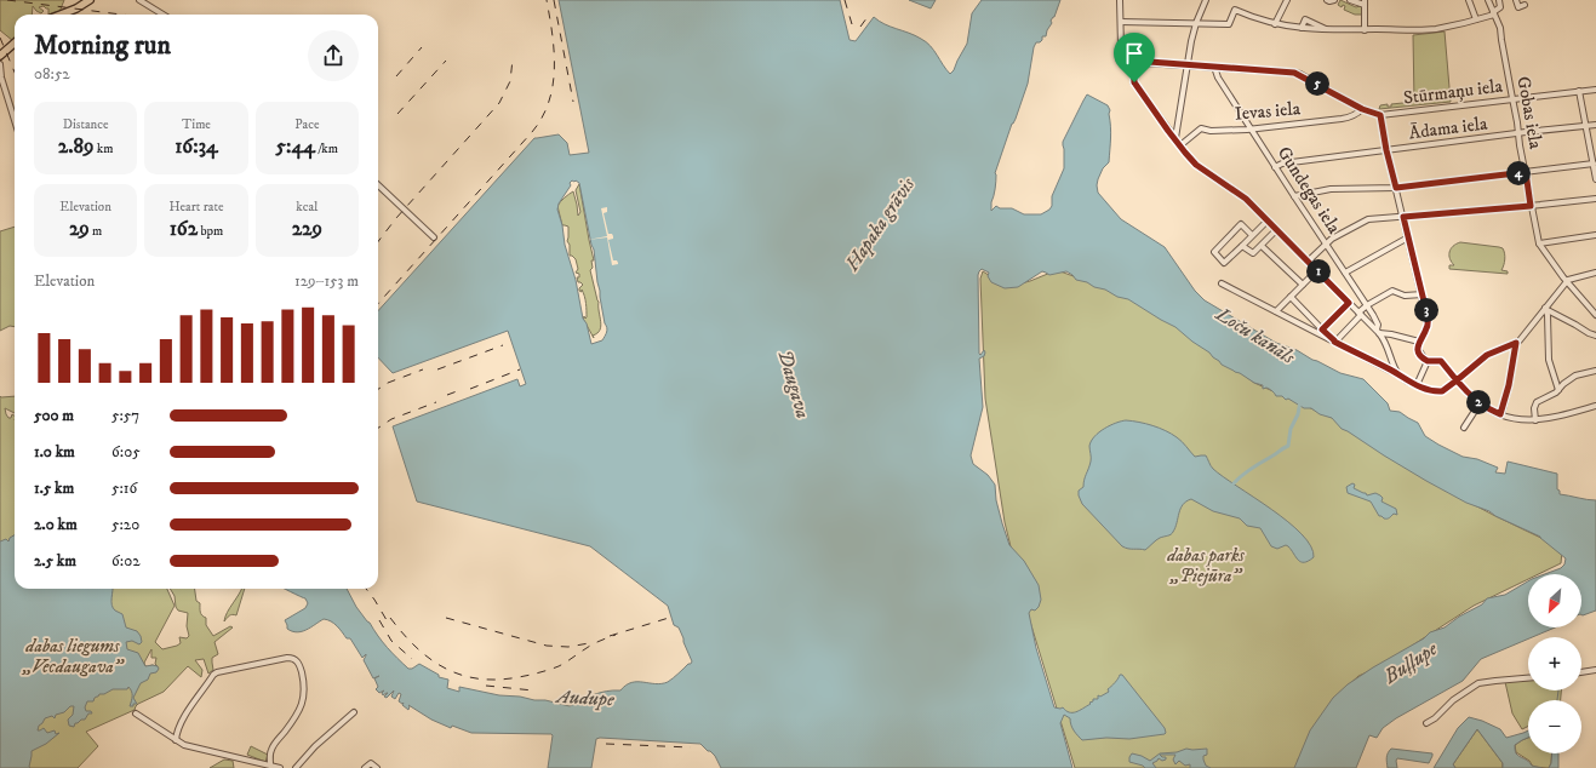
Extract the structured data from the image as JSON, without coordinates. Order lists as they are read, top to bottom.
{
  "streets": {
    "street": [
      "Stūrmaņu iela",
      "Ievas iela",
      "Gobas iela",
      "Ādama iela",
      "Gundegas iela"
    ]
  },
  "crossings": [
    ["Stūrmaņu iela", "Ievas iela"],
    ["Stūrmaņu iela", "Gobas iela"],
    ["Stūrmaņu iela", "Gundegas iela"],
    ["Ievas iela", "Gundegas iela"],
    ["Gobas iela", "Ādama iela"],
    ["Ādama iela", "Gundegas iela"]
  ],
  "water": [
    "Hapaka grāvis",
    "Loču kanāls",
    "Daugava",
    "Buļļupe",
    "Audupe"
  ],
  "parks": ["dabas parks „Piejūra”", "dabas liegums „Vecdaugava”"],
  "north": "bottom left",
  "page": {
    "heading": ["Morning run", "08:52"],
    "pins": [
      "5",
      "4",
      "1",
      "3",
      "2"
    ],
    "stats": [
      ["Distance", "2.89 km"],
      ["Time", "16:34"],
      ["Pace", "5:44 /km"],
      ["Elevation", "29 m"],
      ["Heart rate", "162 bpm"],
      ["kcal", "229"]
    ],
    "chart": ["Elevation", "129–153 m"],
    "list": [
      {
        "name": "500 m",
        "note": "5:57"
      },
      {
        "name": "1.0 km",
        "note": "6:05"
      },
      {
        "name": "1.5 km",
        "note": "5:16"
      },
      {
        "name": "2.0 km",
        "note": "5:20"
      },
      {
        "name": "2.5 km",
        "note": "6:02"
      }
    ],
    "map_buttons": ["+", "−"]
  }
}
